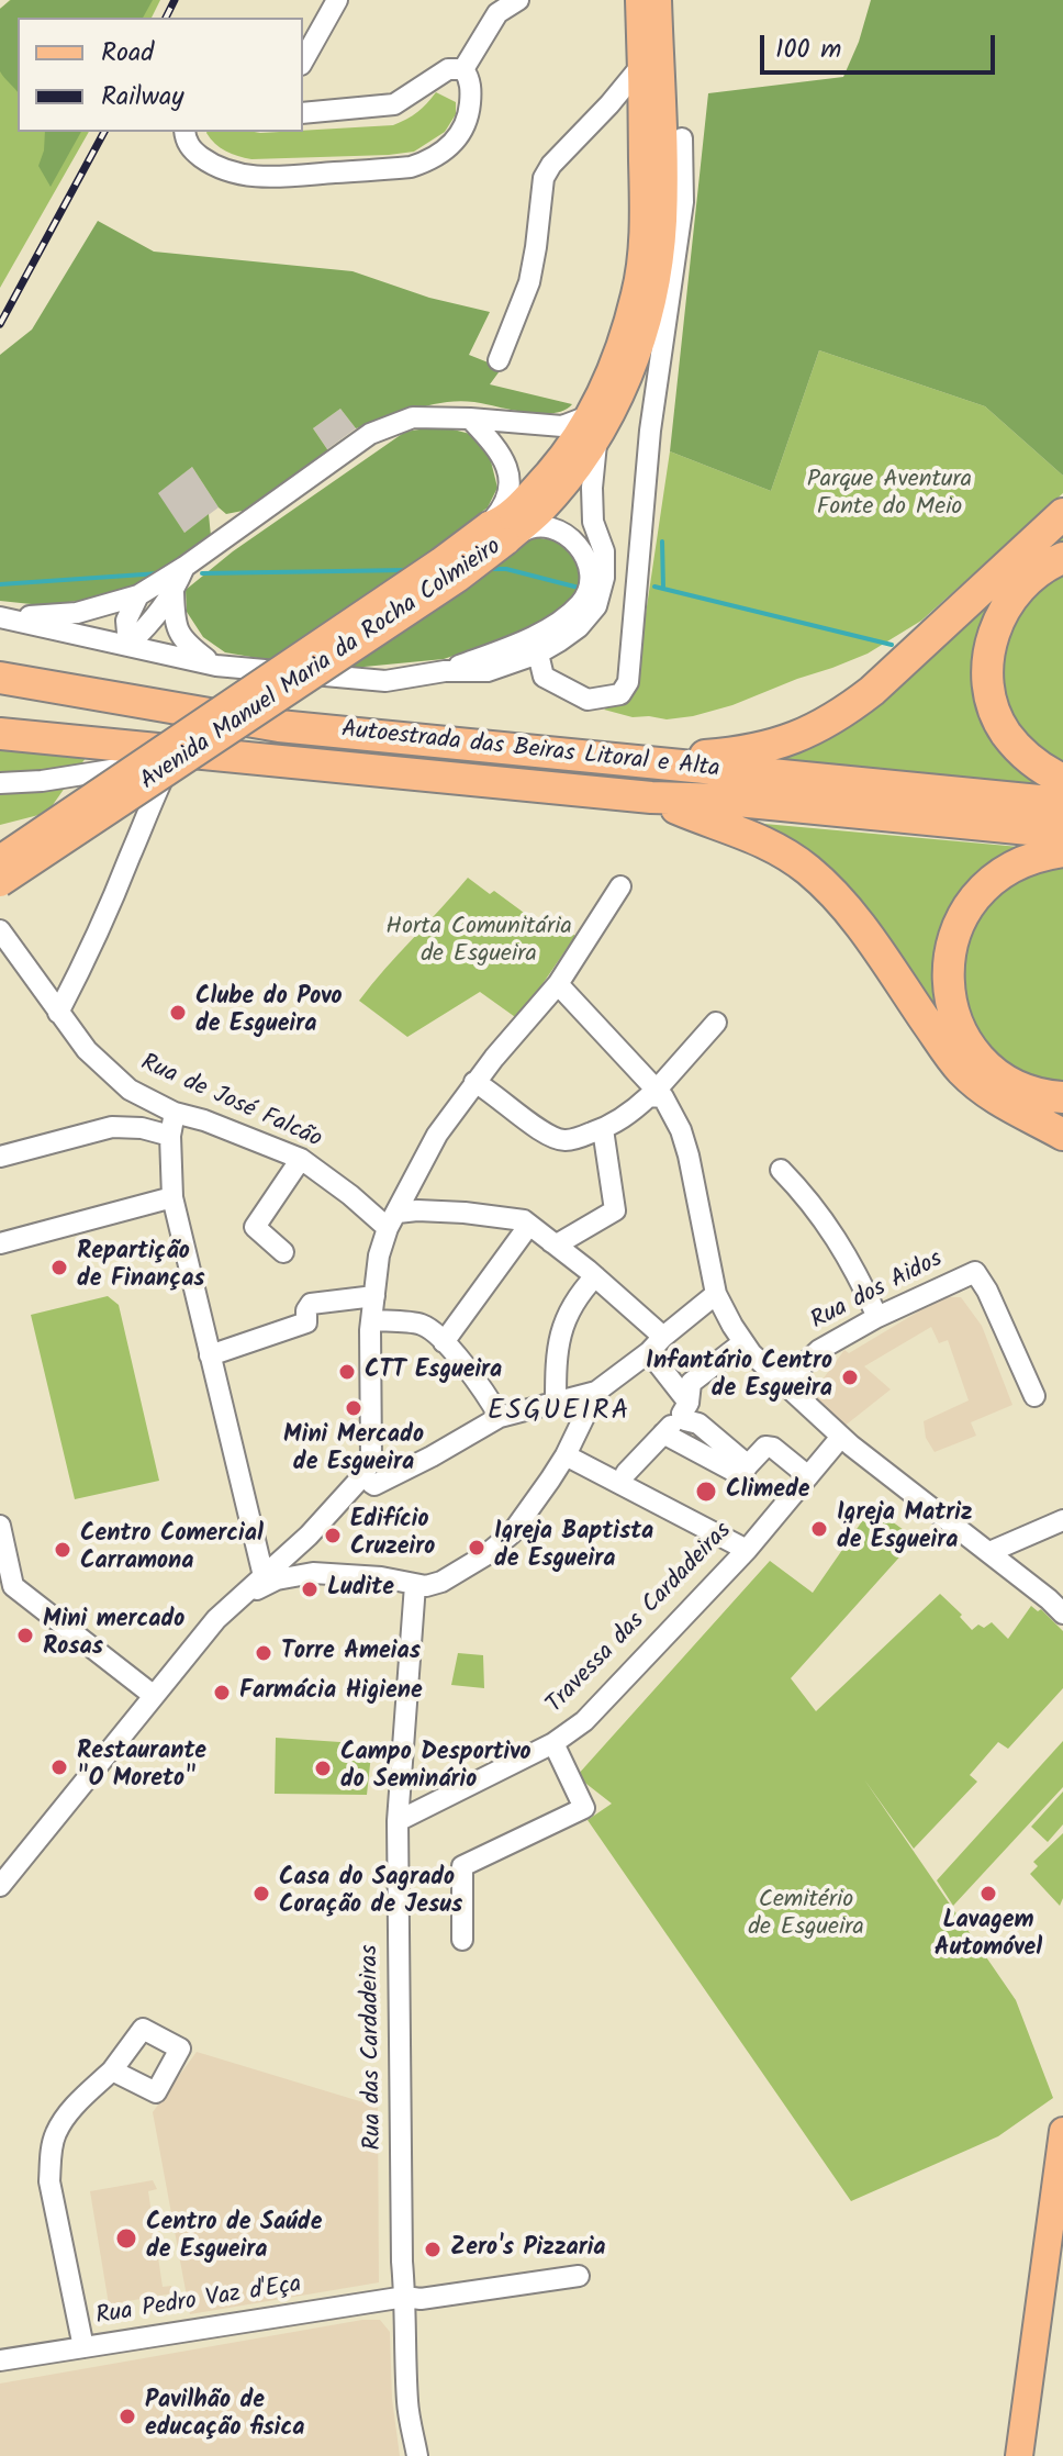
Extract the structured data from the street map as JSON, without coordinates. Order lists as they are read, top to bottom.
{
  "streets": {
    "highway": ["Autoestrada das Beiras Litoral e Alta"],
    "main road": ["Avenida Manuel Maria da Rocha Colmieiro"],
    "street": [
      "Rua de José Falcão",
      "Rua dos Aidos",
      "Travessa das Cardadeiras",
      "Rua das Cardadeiras",
      "Rua Pedro Vaz d'Eça"
    ]
  },
  "crossings": [
    ["Travessa das Cardadeiras", "Rua das Cardadeiras"],
    ["Rua das Cardadeiras", "Rua Pedro Vaz d'Eça"]
  ],
  "districts": ["ESGUEIRA"],
  "parks": ["Parque Aventura Fonte do Meio", "Horta Comunitária de Esgueira", "Cemitério de Esgueira"],
  "places": [
    "Clube do Povo de Esgueira",
    "Repartição de Finanças",
    "CTT Esgueira",
    "Infantário Centro de Esgueira",
    "Mini Mercado de Esgueira",
    "Climede",
    "Igreja Matriz de Esgueira",
    "Edifício Cruzeiro",
    "Igreja Baptista de Esgueira",
    "Centro Comercial Carramona",
    "Ludite",
    "Mini mercado Rosas",
    "Torre Ameias",
    "Farmácia Higiene",
    "Restaurante \"O Moreto\"",
    "Campo Desportivo do Seminário",
    "Casa do Sagrado Coração de Jesus",
    "Lavagem Automóvel",
    "Centro de Saúde de Esgueira",
    "Zero's Pizzaria",
    "Pavilhão de educação fisica"
  ],
  "legend": ["Road", "Railway"],
  "scale_bar": "100 m"
}
